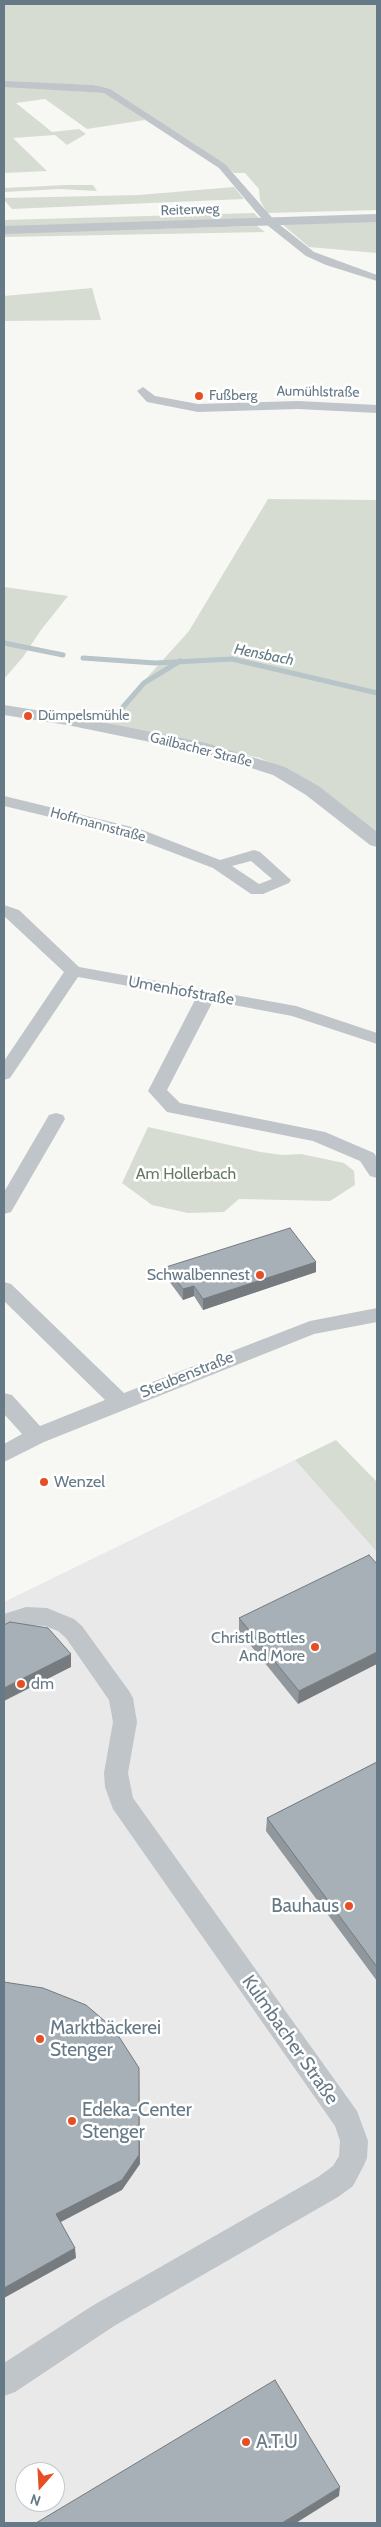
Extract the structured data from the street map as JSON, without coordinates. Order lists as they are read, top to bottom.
{
  "streets": {
    "street": [
      "Reiterweg",
      "Aumühlstraße",
      "Gailbacher Straße",
      "Hoffmannstraße",
      "Umenhofstraße",
      "Steubenstraße",
      "Kulmbacher Straße"
    ]
  },
  "water": ["Hensbach"],
  "parks": ["Am Hollerbach"],
  "places": [
    "Fußberg",
    "Dümpelsmühle",
    "Schwalbennest",
    "Wenzel",
    "Christl Bottles And More",
    "dm",
    "Bauhaus",
    "Marktbäckerei Stenger",
    "Edeka-Center Stenger",
    "A.T.U"
  ],
  "north": "bottom"
}
